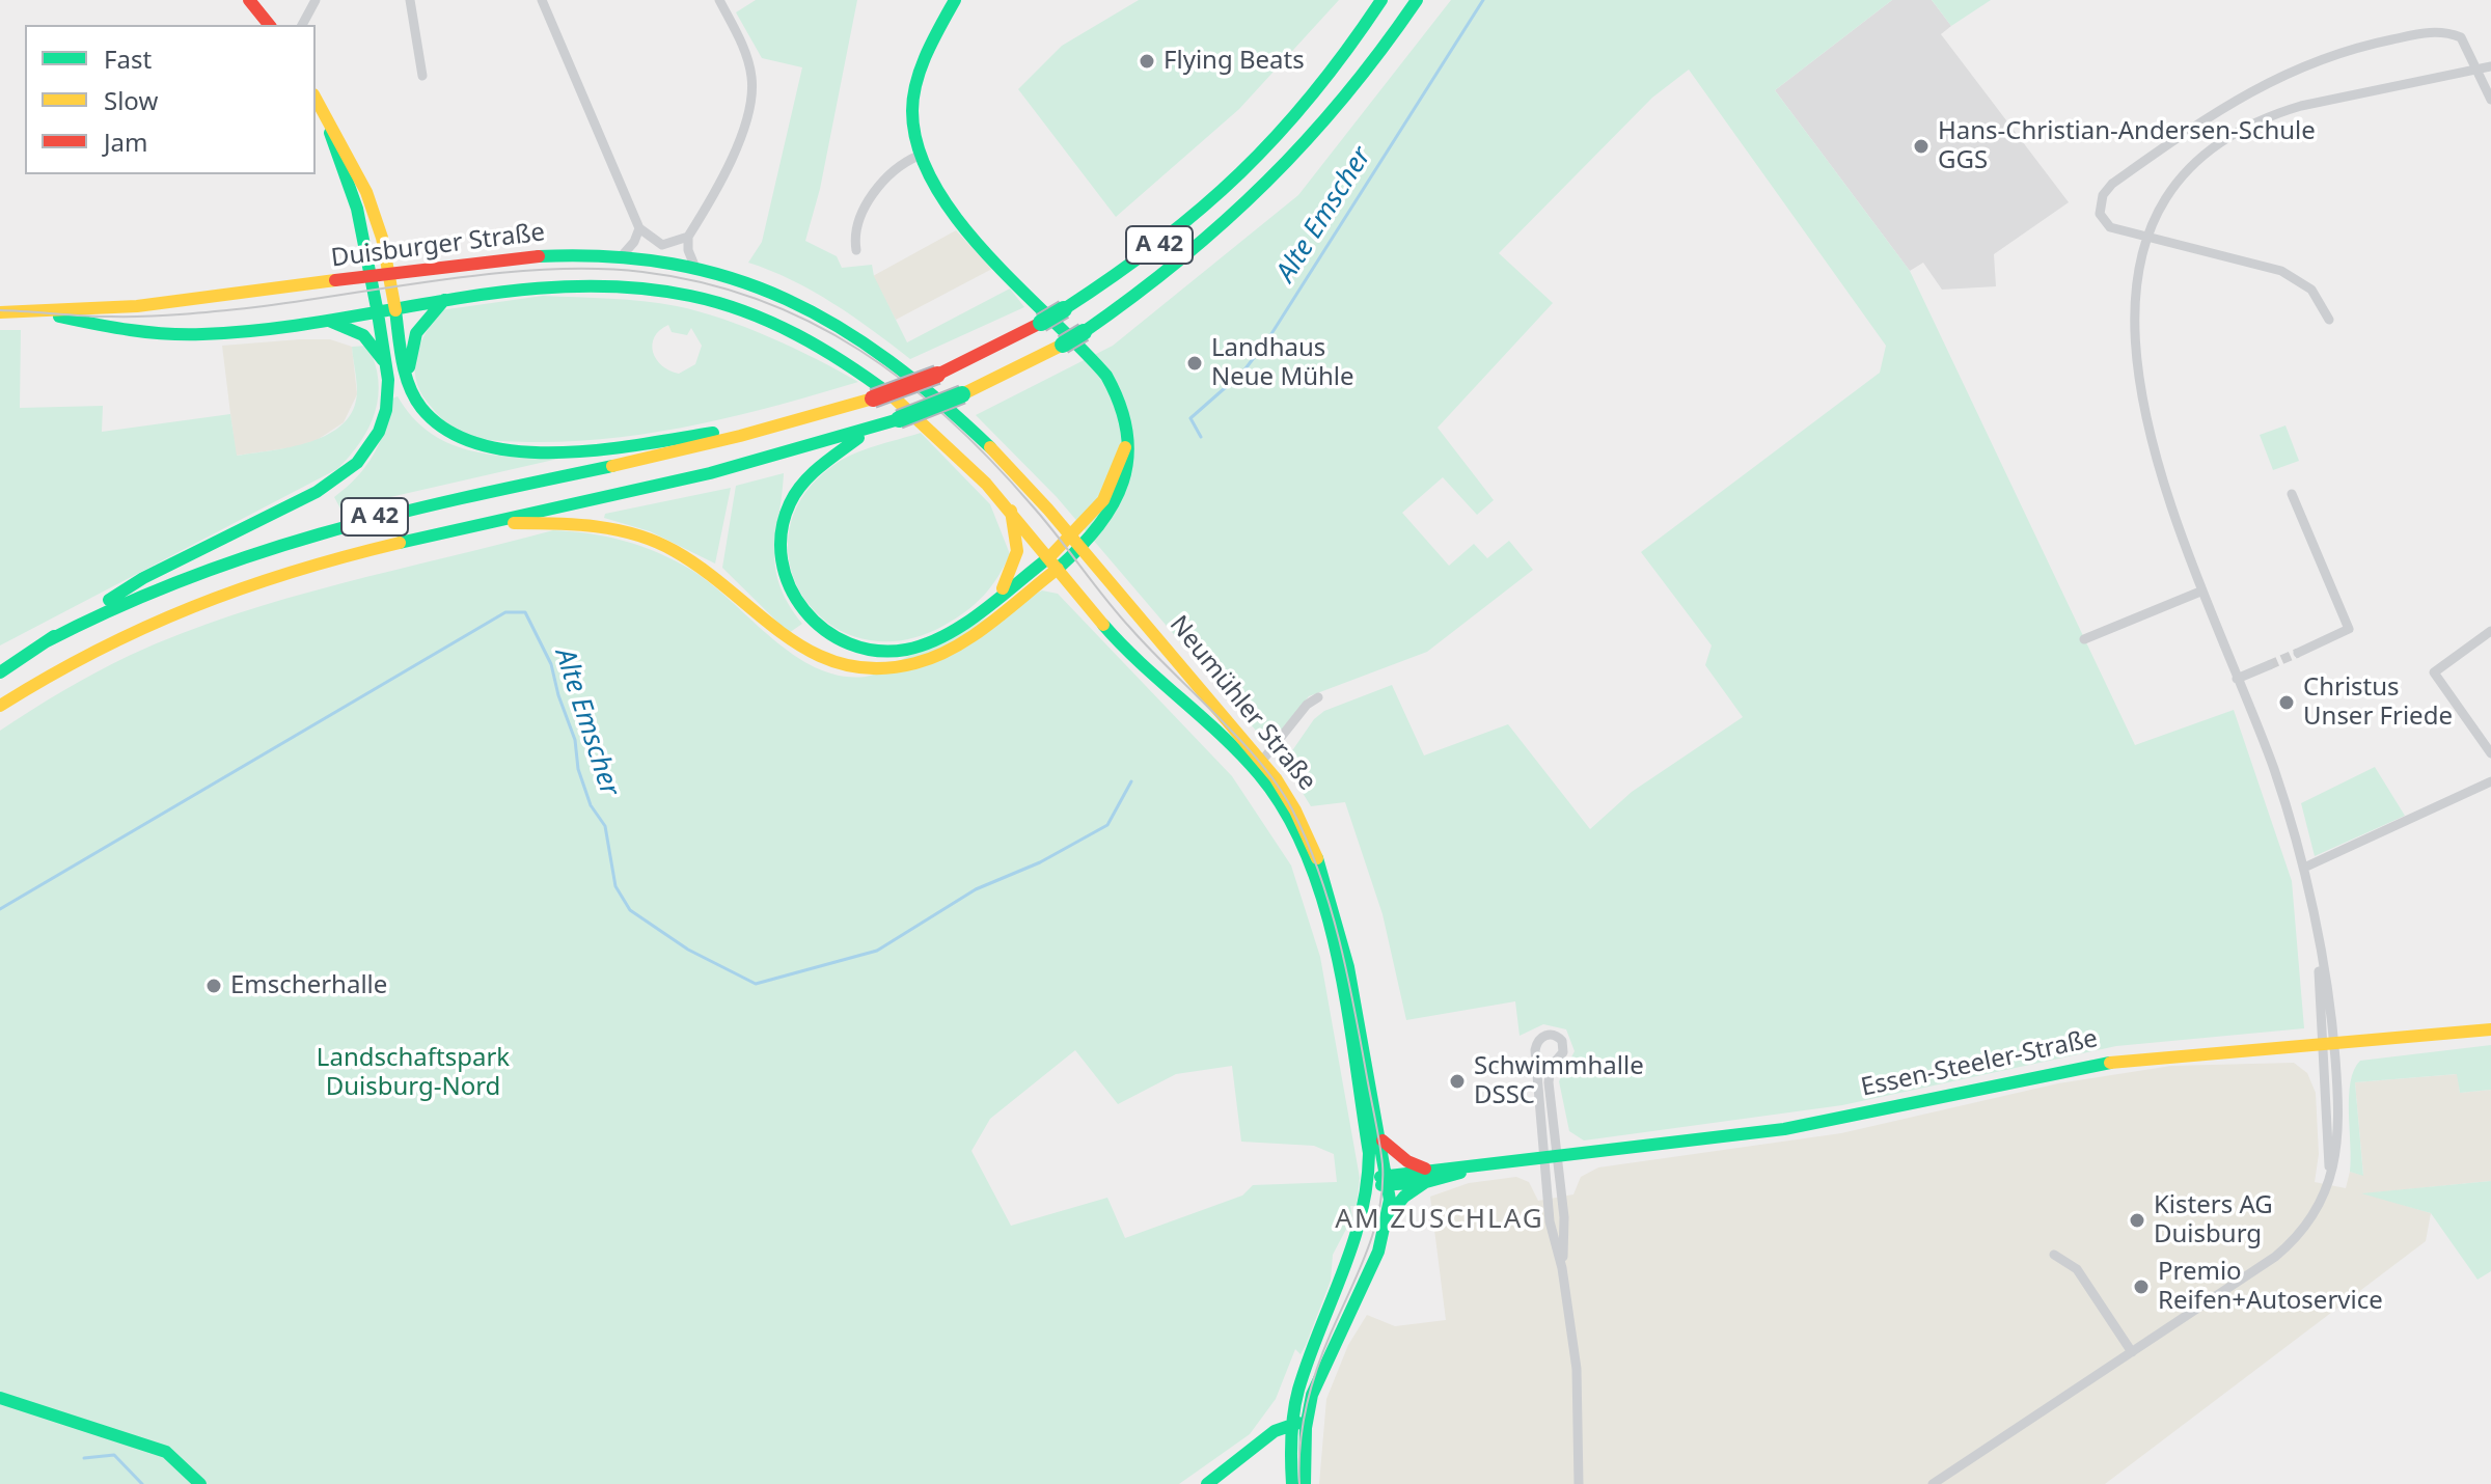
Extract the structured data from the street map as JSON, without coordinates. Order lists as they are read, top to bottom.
{
  "streets": {
    "main road": [
      "A 42",
      "Duisburger Straße",
      "Neumühler Straße",
      "Essen-Steeler-Straße"
    ]
  },
  "crossings": [
    ["Duisburger Straße", "Neumühler Straße"],
    ["Neumühler Straße", "Essen-Steeler-Straße"]
  ],
  "districts": ["AM ZUSCHLAG"],
  "water": ["Alte Emscher"],
  "parks": ["Landschaftspark Duisburg-Nord"],
  "places": [
    "Flying Beats",
    "Hans-Christian-Andersen-Schule GGS",
    "Landhaus Neue Mühle",
    "Christus Unser Friede",
    "Emscherhalle",
    "Schwimmhalle DSSC",
    "Kisters AG Duisburg",
    "Premio Reifen+Autoservice"
  ],
  "legend": ["Fast", "Slow", "Jam"]
}
